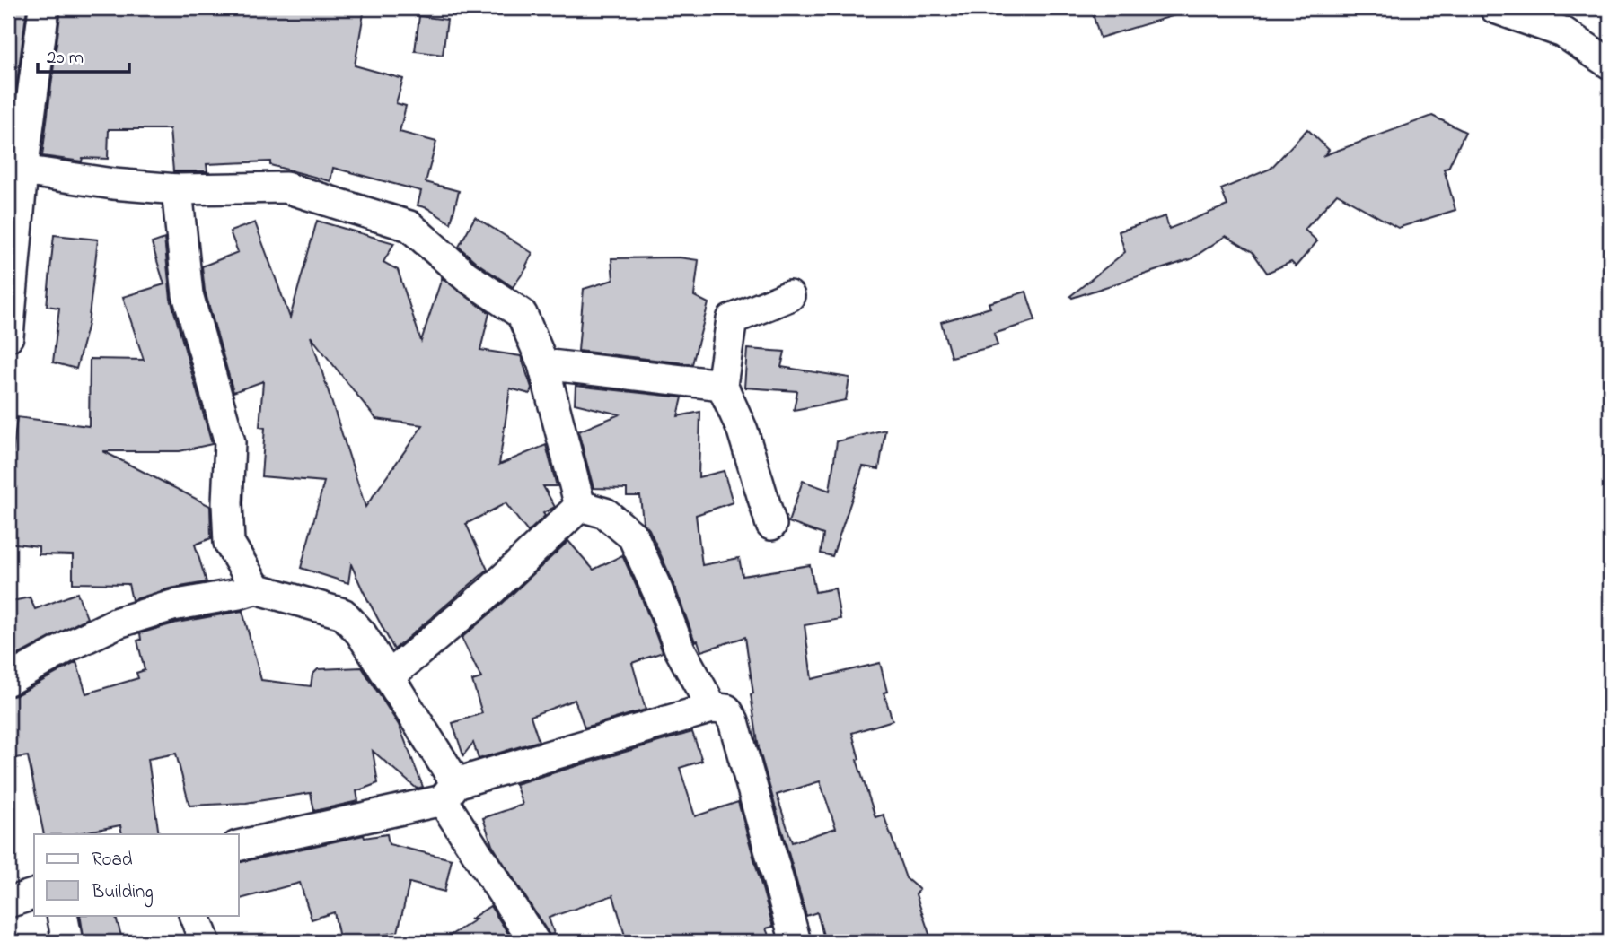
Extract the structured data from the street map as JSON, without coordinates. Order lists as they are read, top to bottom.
{
  "legend": ["Road", "Building"],
  "scale_bar": "20 m"
}
